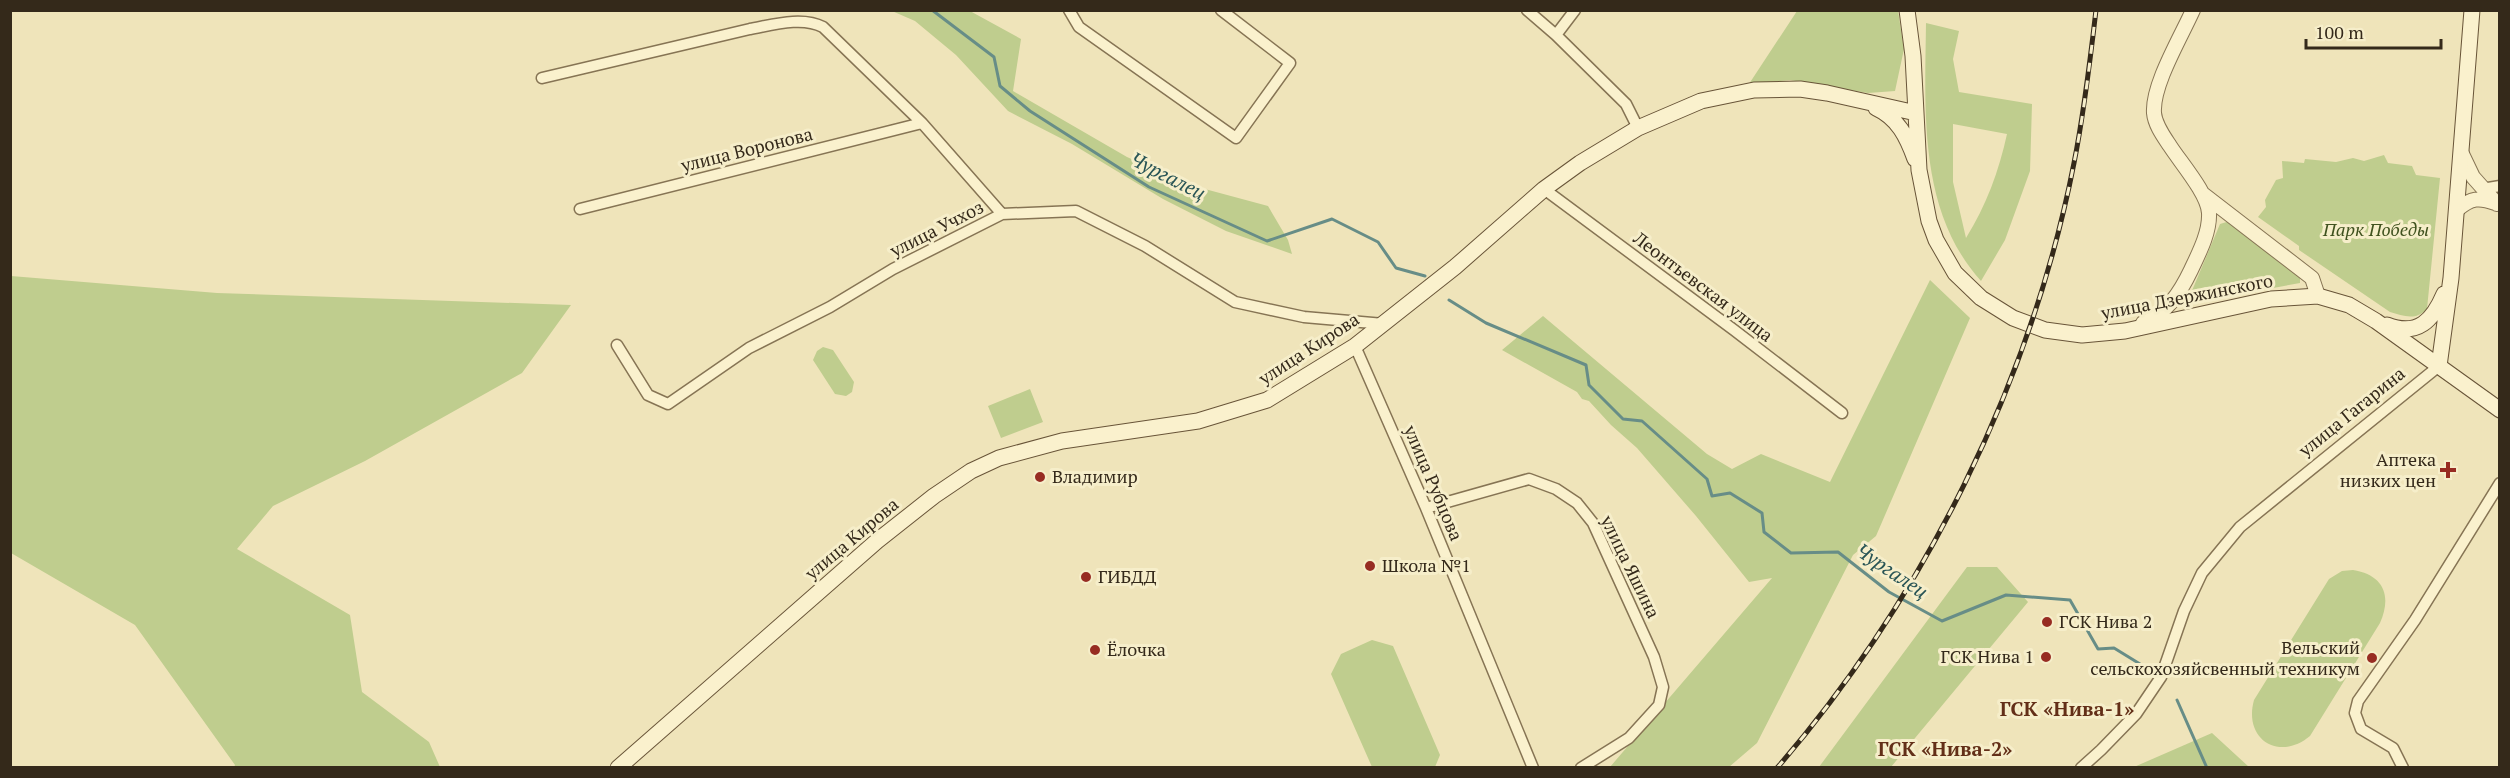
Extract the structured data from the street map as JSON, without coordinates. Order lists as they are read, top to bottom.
{
  "streets": {
    "main road": ["улица Дзержинского", "улица Кирова"],
    "street": [
      "улица Воронова",
      "улица Учхоз",
      "Леонтьевская улица",
      "улица Гагарина",
      "улица Рубцова",
      "улица Яшина"
    ]
  },
  "crossings": [
    ["улица Учхоз", "улица Кирова"],
    ["Леонтьевская улица", "улица Кирова"],
    ["улица Дзержинского", "улица Кирова"],
    ["улица Дзержинского", "улица Гагарина"],
    ["улица Кирова", "улица Рубцова"],
    ["улица Рубцова", "улица Яшина"]
  ],
  "districts": ["ГСК «Нива-1»", "ГСК «Нива-2»"],
  "water": ["Чургалец"],
  "parks": ["Парк Победы"],
  "places": {
    "health": ["Аптека низких цен"],
    "other": [
      "Владимир",
      "Школа №1",
      "ГИБДД",
      "ГСК Нива 2",
      "Ёлочка",
      "ГСК Нива 1",
      "Вельский сельскохозяйсвенный техникум"
    ]
  },
  "scale_bar": "100 m"
}
